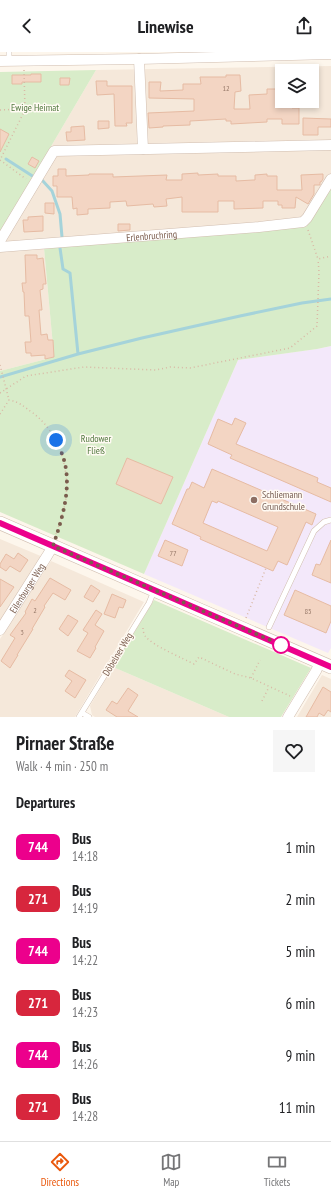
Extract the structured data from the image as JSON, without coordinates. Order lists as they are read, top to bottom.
{
  "streets": {
    "street": ["Erlenbruchring", "Eilenburger Weg"],
    "lane": ["Döbelner Weg"]
  },
  "parks": ["Ewige Heimat", "Rudower Fließ"],
  "places": ["Schliemann Grundschule"],
  "lines": ["bus line 744"],
  "house_numbers": [
    "12",
    "77",
    "2",
    "85",
    "3"
  ],
  "page": {
    "header": "Linewise",
    "heading": [
      ["Pirnaer Straße", "Walk · 4 min · 250 m"],
      "Departures"
    ],
    "list": [
      {
        "mark": "744",
        "name": "Bus",
        "note": "14:18",
        "value": "1 min"
      },
      {
        "mark": "271",
        "name": "Bus",
        "note": "14:19",
        "value": "2 min"
      },
      {
        "mark": "744",
        "name": "Bus",
        "note": "14:22",
        "value": "5 min"
      },
      {
        "mark": "271",
        "name": "Bus",
        "note": "14:23",
        "value": "6 min"
      },
      {
        "mark": "744",
        "name": "Bus",
        "note": "14:26",
        "value": "9 min"
      },
      {
        "mark": "271",
        "name": "Bus",
        "note": "14:28",
        "value": "11 min"
      }
    ],
    "tabs": ["Directions", "Map", "Tickets"]
  }
}
